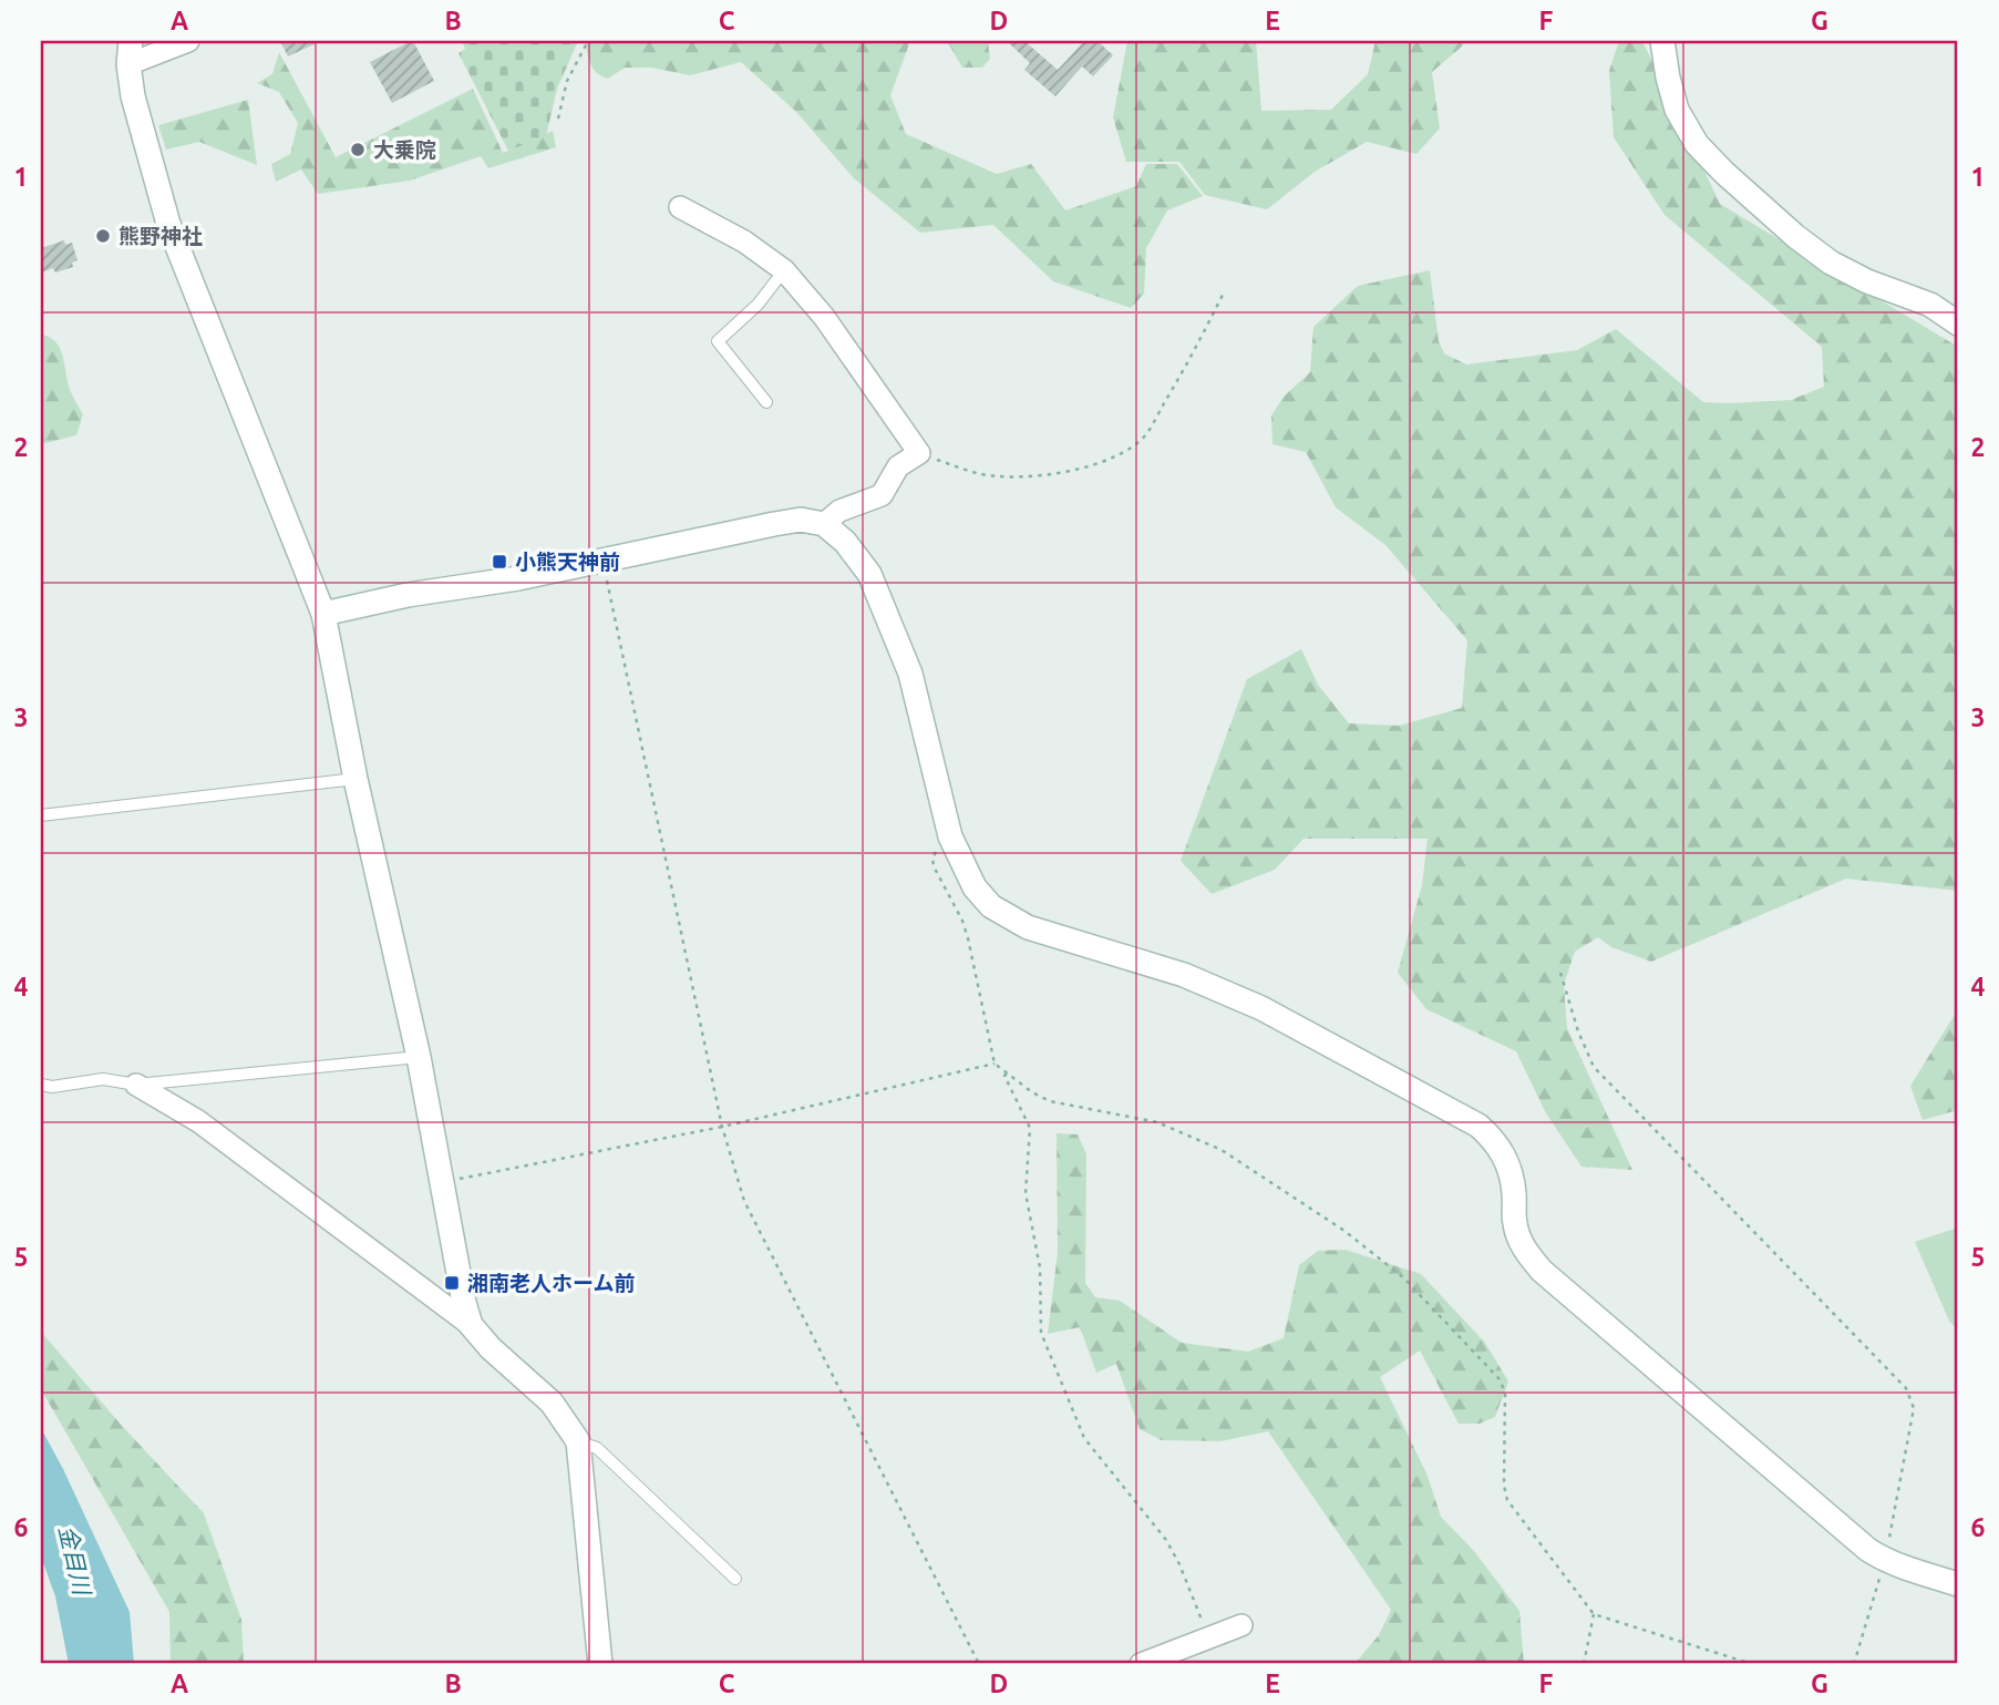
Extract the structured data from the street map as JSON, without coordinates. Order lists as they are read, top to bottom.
{
  "water": ["金目川"],
  "places": {
    "other": ["大乗院", "熊野神社"],
    "transit": ["小熊天神前", "湘南老人ホーム前"]
  },
  "grid": {
    "columns": [
      "A",
      "B",
      "C",
      "D",
      "E",
      "F",
      "G"
    ],
    "rows": [
      "1",
      "2",
      "3",
      "4",
      "5",
      "6"
    ]
  }
}
